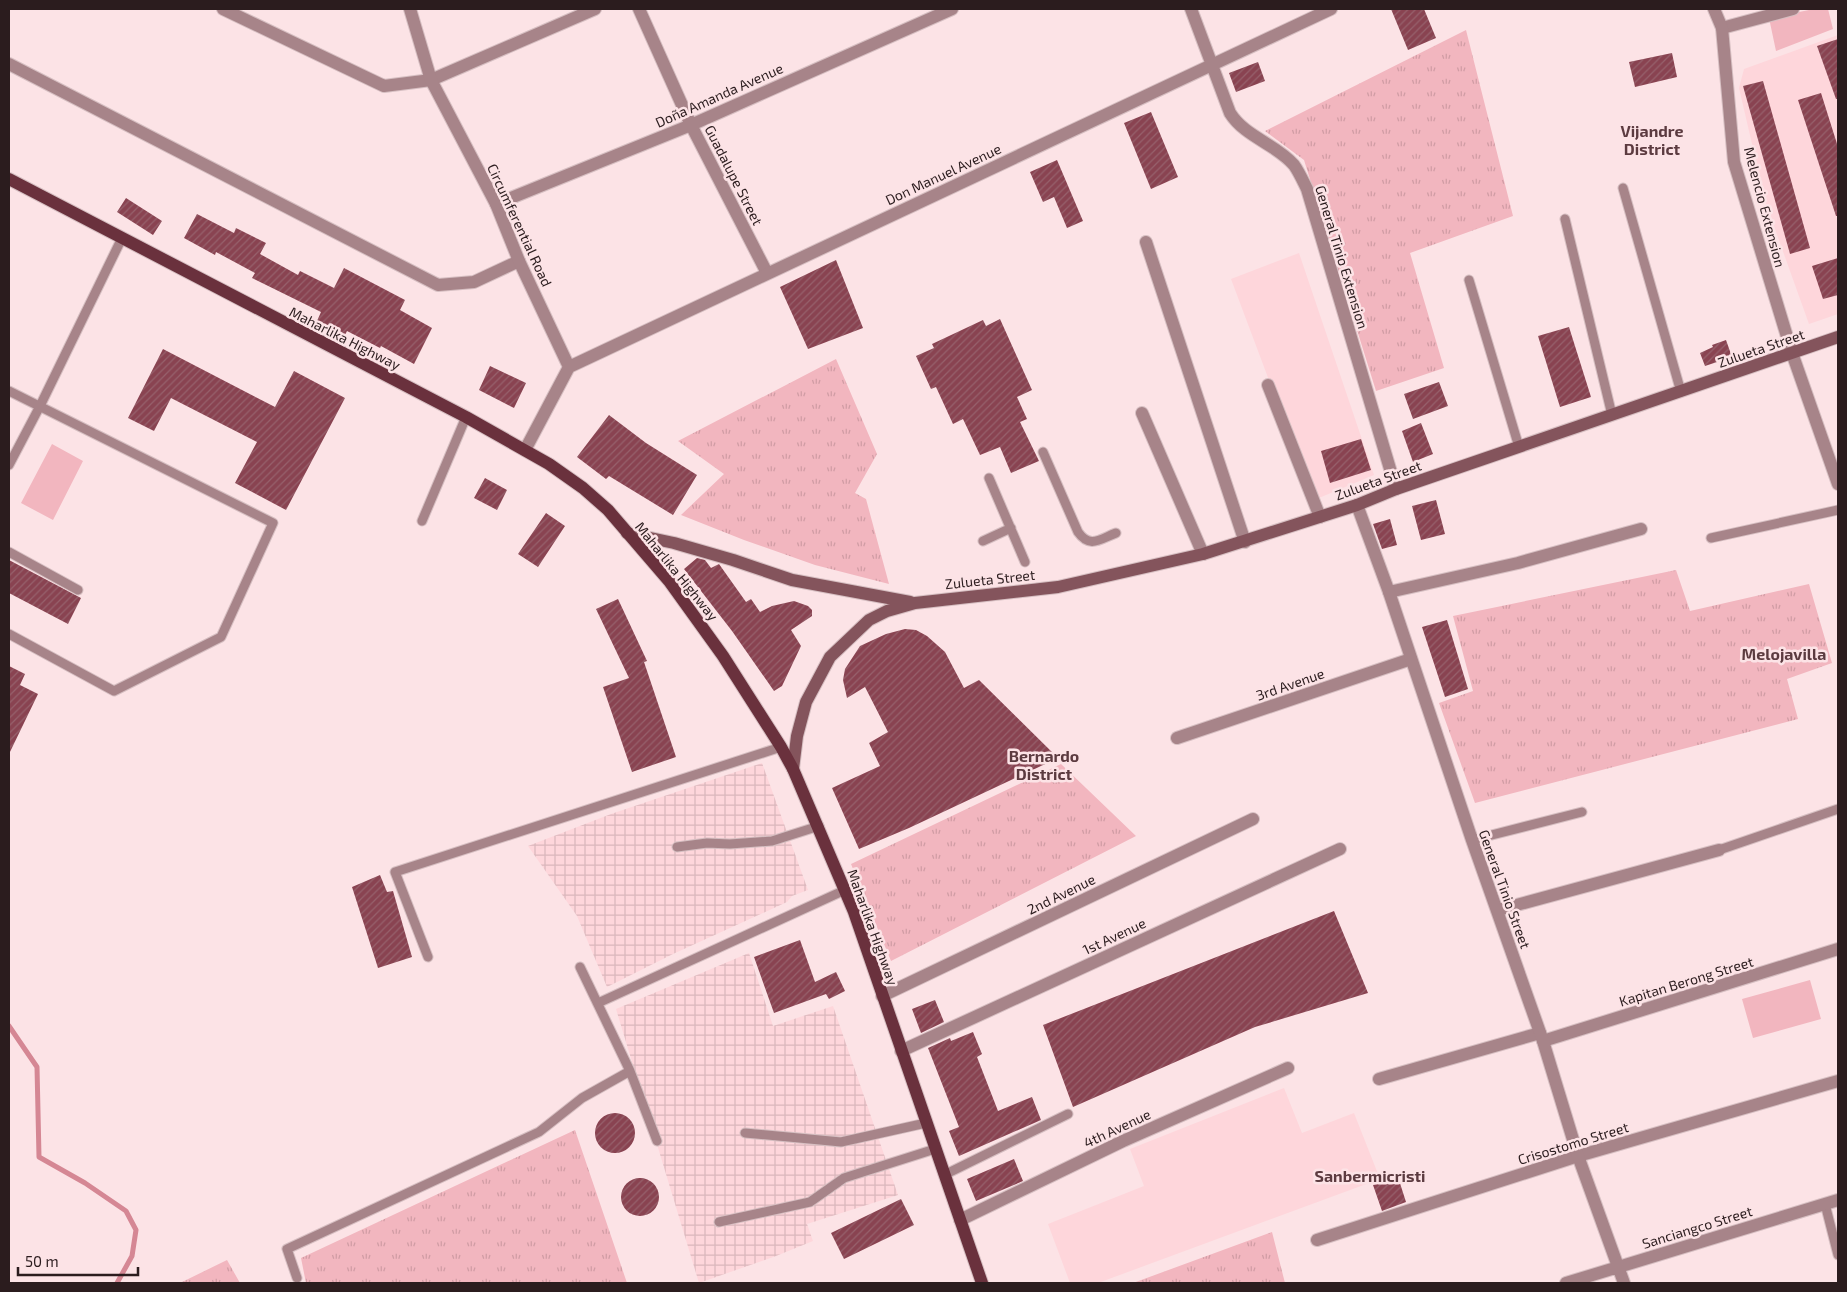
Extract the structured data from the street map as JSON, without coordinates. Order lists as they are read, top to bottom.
{
  "streets": {
    "main road": ["Maharlika Highway", "Zulueta Street"],
    "street": [
      "Doña Amanda Avenue",
      "Don Manuel Avenue",
      "Guadalupe Street",
      "Melencio Extension",
      "Circumferential Road",
      "General Tinio Extension",
      "3rd Avenue",
      "General Tinio Street",
      "2nd Avenue",
      "1st Avenue",
      "Kapitan Berong Street",
      "4th Avenue",
      "Crisostomo Street",
      "Sanciangco Street"
    ]
  },
  "crossings": [
    ["Doña Amanda Avenue", "Guadalupe Street"],
    ["Doña Amanda Avenue", "Circumferential Road"],
    ["Don Manuel Avenue", "Guadalupe Street"],
    ["Don Manuel Avenue", "Circumferential Road"],
    ["Don Manuel Avenue", "General Tinio Extension"],
    ["Melencio Extension", "Zulueta Street"],
    ["General Tinio Extension", "Zulueta Street"],
    ["Maharlika Highway", "Zulueta Street"],
    ["Maharlika Highway", "2nd Avenue"],
    ["Maharlika Highway", "1st Avenue"],
    ["Maharlika Highway", "4th Avenue"],
    ["Zulueta Street", "General Tinio Street"],
    ["3rd Avenue", "General Tinio Street"],
    ["General Tinio Street", "Kapitan Berong Street"],
    ["General Tinio Street", "Crisostomo Street"],
    ["General Tinio Street", "Sanciangco Street"]
  ],
  "districts": [
    "Vijandre District",
    "Melojavilla",
    "Bernardo District",
    "Sanbermicristi"
  ],
  "scale_bar": "50 m"
}
